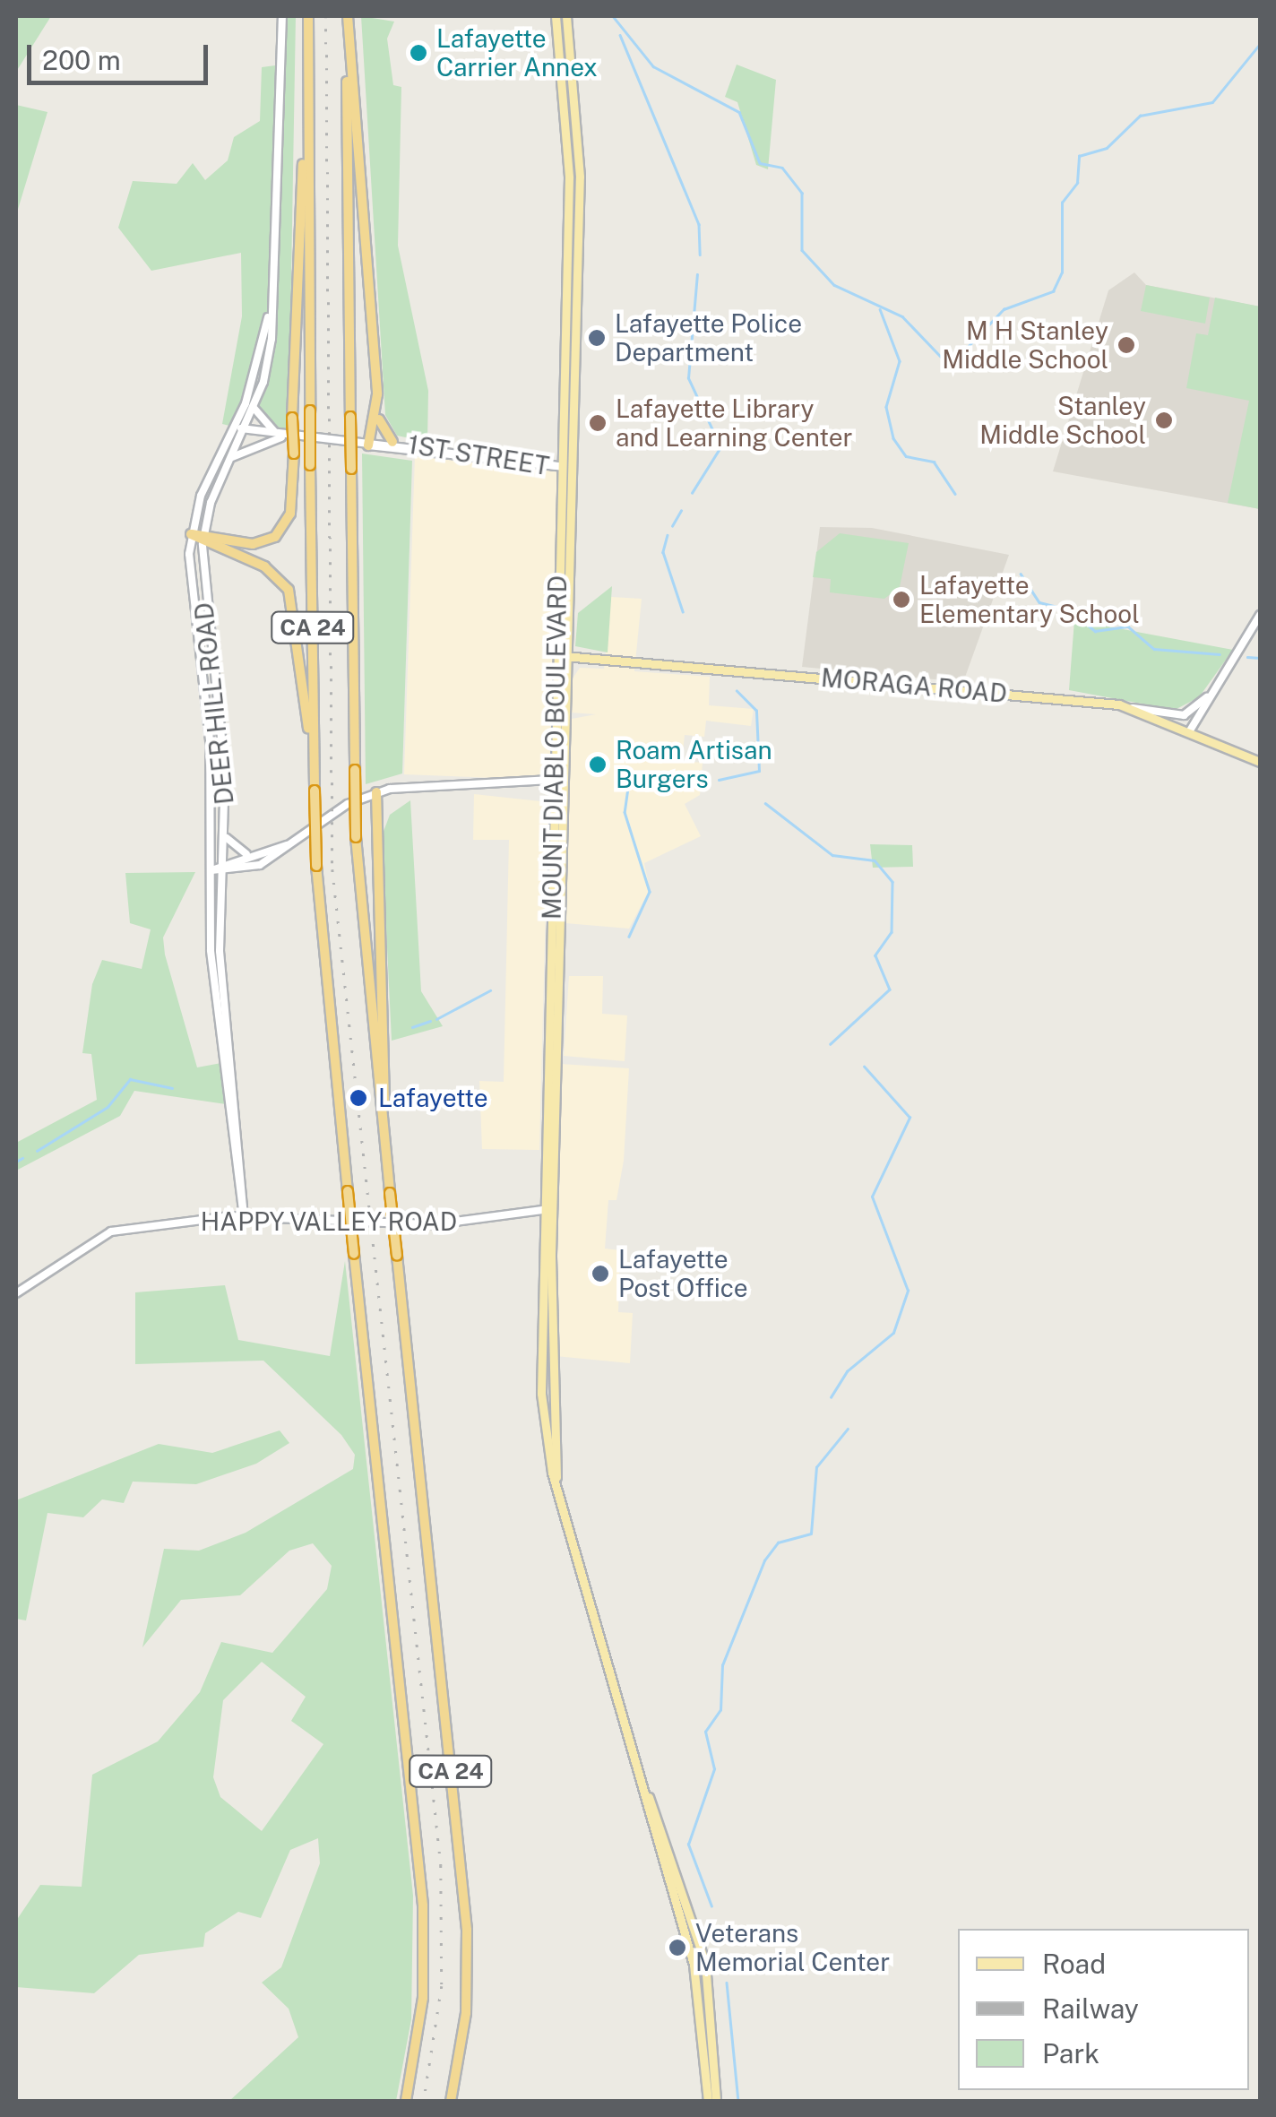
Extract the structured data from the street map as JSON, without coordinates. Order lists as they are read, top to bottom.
{
  "streets": {
    "highway": ["CA 24"],
    "main road": ["MORAGA ROAD", "MOUNT DIABLO BOULEVARD"],
    "street": ["1ST STREET", "DEER HILL ROAD", "HAPPY VALLEY ROAD"]
  },
  "crossings": [
    ["1ST STREET", "DEER HILL ROAD"],
    ["1ST STREET", "MOUNT DIABLO BOULEVARD"],
    ["MORAGA ROAD", "MOUNT DIABLO BOULEVARD"],
    ["DEER HILL ROAD", "HAPPY VALLEY ROAD"],
    ["MOUNT DIABLO BOULEVARD", "HAPPY VALLEY ROAD"]
  ],
  "places": [
    "Lafayette Carrier Annex",
    "Lafayette Police Department",
    "M H Stanley Middle School",
    "Stanley Middle School",
    "Lafayette Library and Learning Center",
    "Lafayette Elementary School",
    "Roam Artisan Burgers",
    "Lafayette",
    "Lafayette Post Office",
    "Veterans Memorial Center"
  ],
  "legend": ["Road", "Railway", "Park"],
  "scale_bar": "200 m"
}
